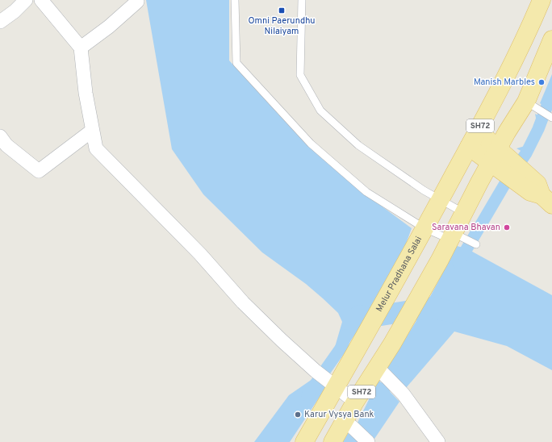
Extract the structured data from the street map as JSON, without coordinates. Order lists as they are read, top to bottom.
{
  "streets": {
    "main road": ["SH72", "Melur Pradhana Salai"]
  },
  "places": {
    "transit": ["Omni Paerundhu Nilaiyam"],
    "other": ["Manish Marbles", "Saravana Bhavan", "Karur Vysya Bank"]
  }
}
